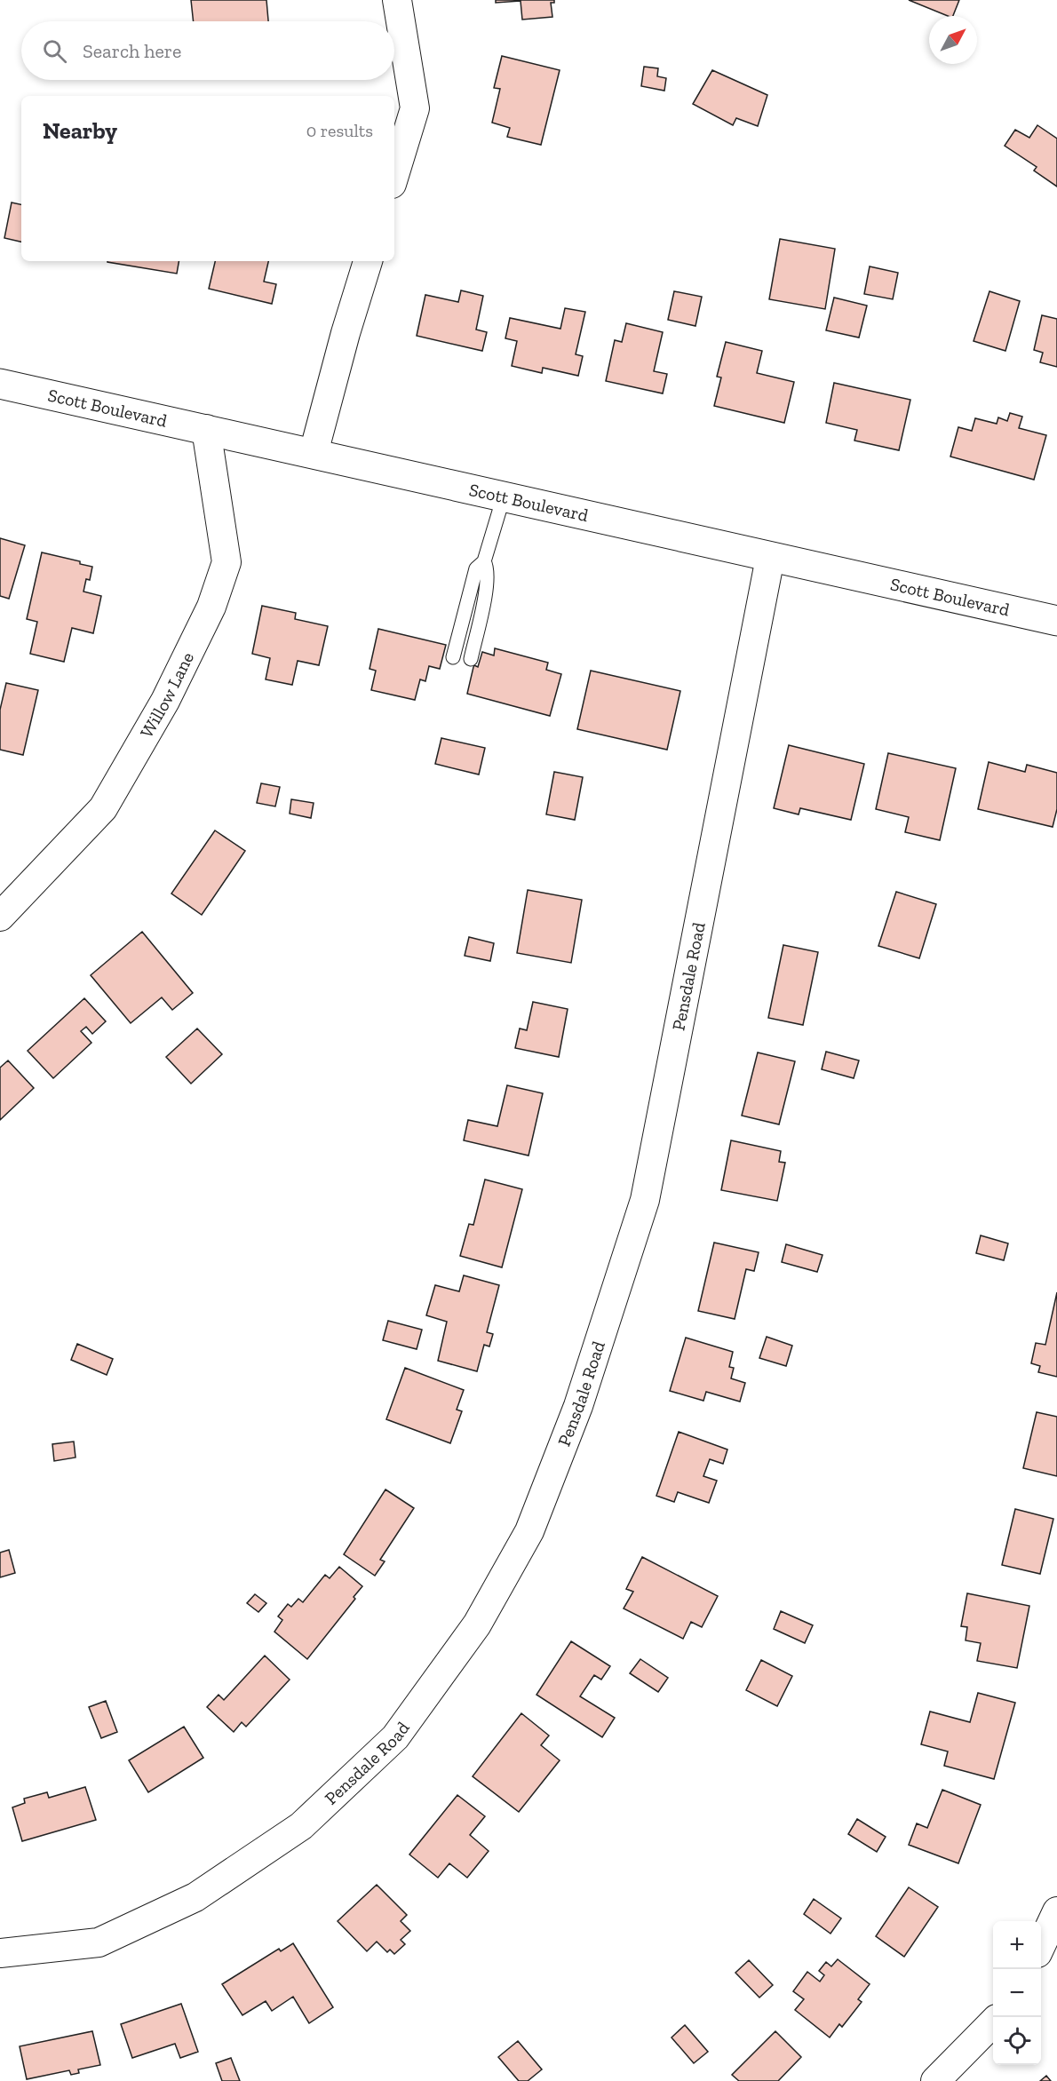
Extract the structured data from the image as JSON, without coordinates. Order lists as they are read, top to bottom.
{
  "streets": {
    "highway": ["Scott Boulevard"],
    "street": ["Willow Lane", "Pensdale Road"]
  },
  "crossings": [
    ["Scott Boulevard", "Willow Lane"],
    ["Scott Boulevard", "Pensdale Road"]
  ],
  "north": "top right",
  "page": {
    "search": "Search here",
    "heading": ["Nearby", "0 results"],
    "map_buttons": ["+", "−"]
  }
}
